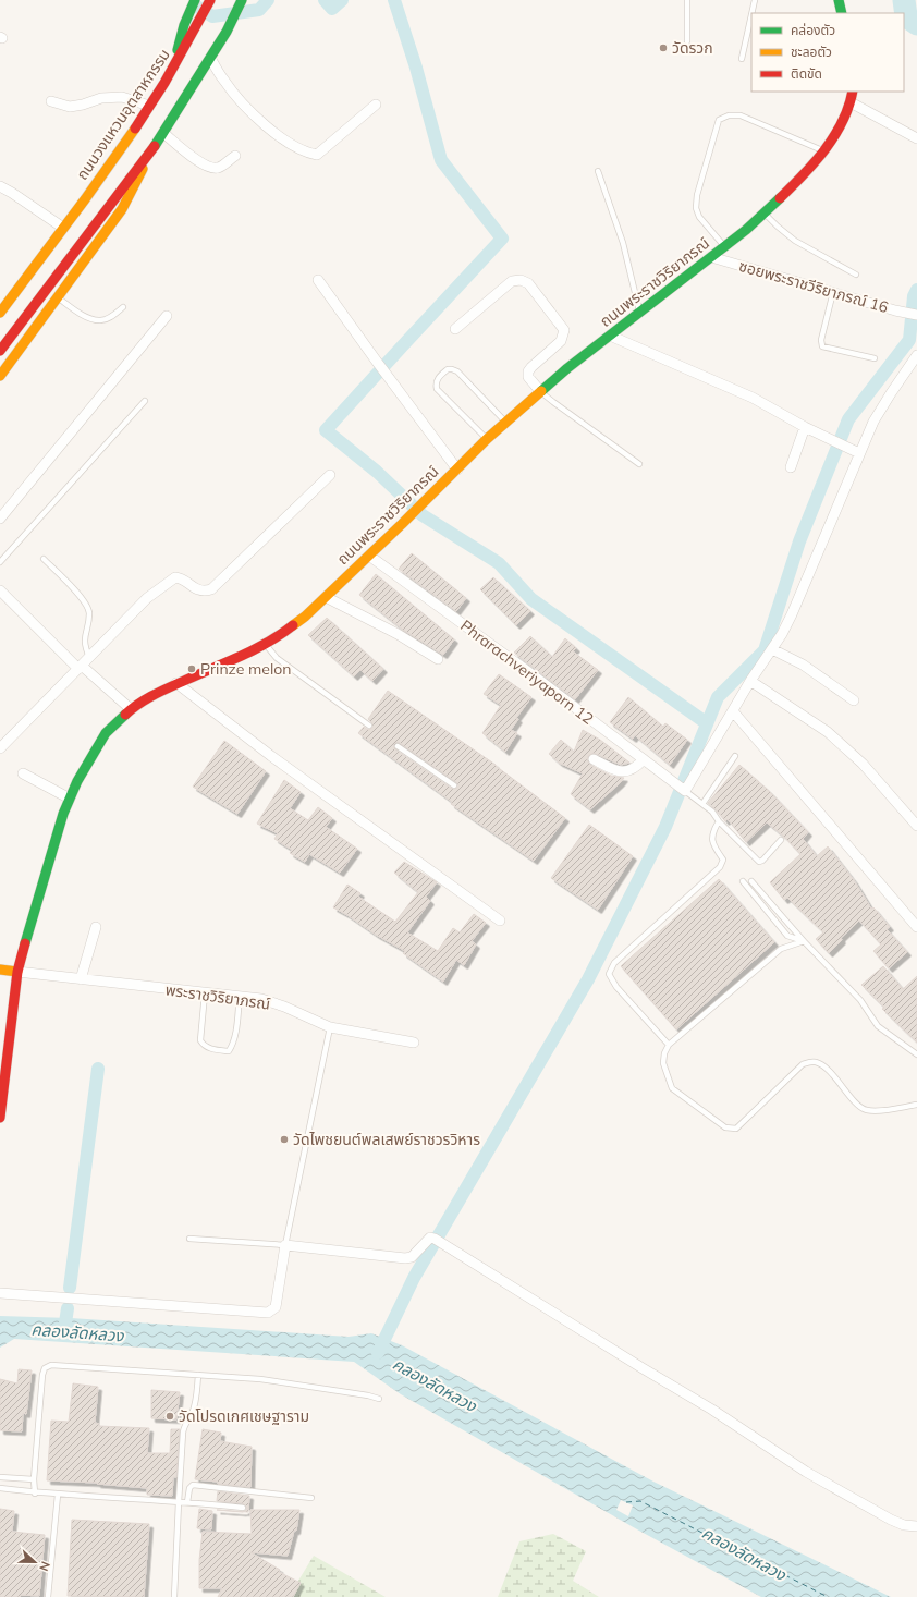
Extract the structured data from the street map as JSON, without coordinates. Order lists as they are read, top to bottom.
{
  "streets": {
    "main road": ["ถนนวงแหวนอุตสาหกรรม", "ถนนพระราชวิริยาภรณ์"],
    "street": ["ซอยพระราชวีริยาภรณ์ 16", "Phrarachveriyaporn 12", "พระราชวิริยาภรณ์"]
  },
  "crossings": [
    ["ถนนพระราชวิริยาภรณ์", "ซอยพระราชวีริยาภรณ์ 16"],
    ["ถนนพระราชวิริยาภรณ์", "Phrarachveriyaporn 12"],
    ["ถนนพระราชวิริยาภรณ์", "พระราชวิริยาภรณ์"]
  ],
  "water": ["คลองลัดหลวง"],
  "places": [
    "วัดรวก",
    "Prinze melon",
    "วัดไพชยนต์พลเสพย์ราชวรวิหาร",
    "วัดโปรดเกศเชษฐาราม"
  ],
  "legend": ["คล่องตัว", "ชะลอตัว", "ติดขัด"],
  "north": "right"
}
